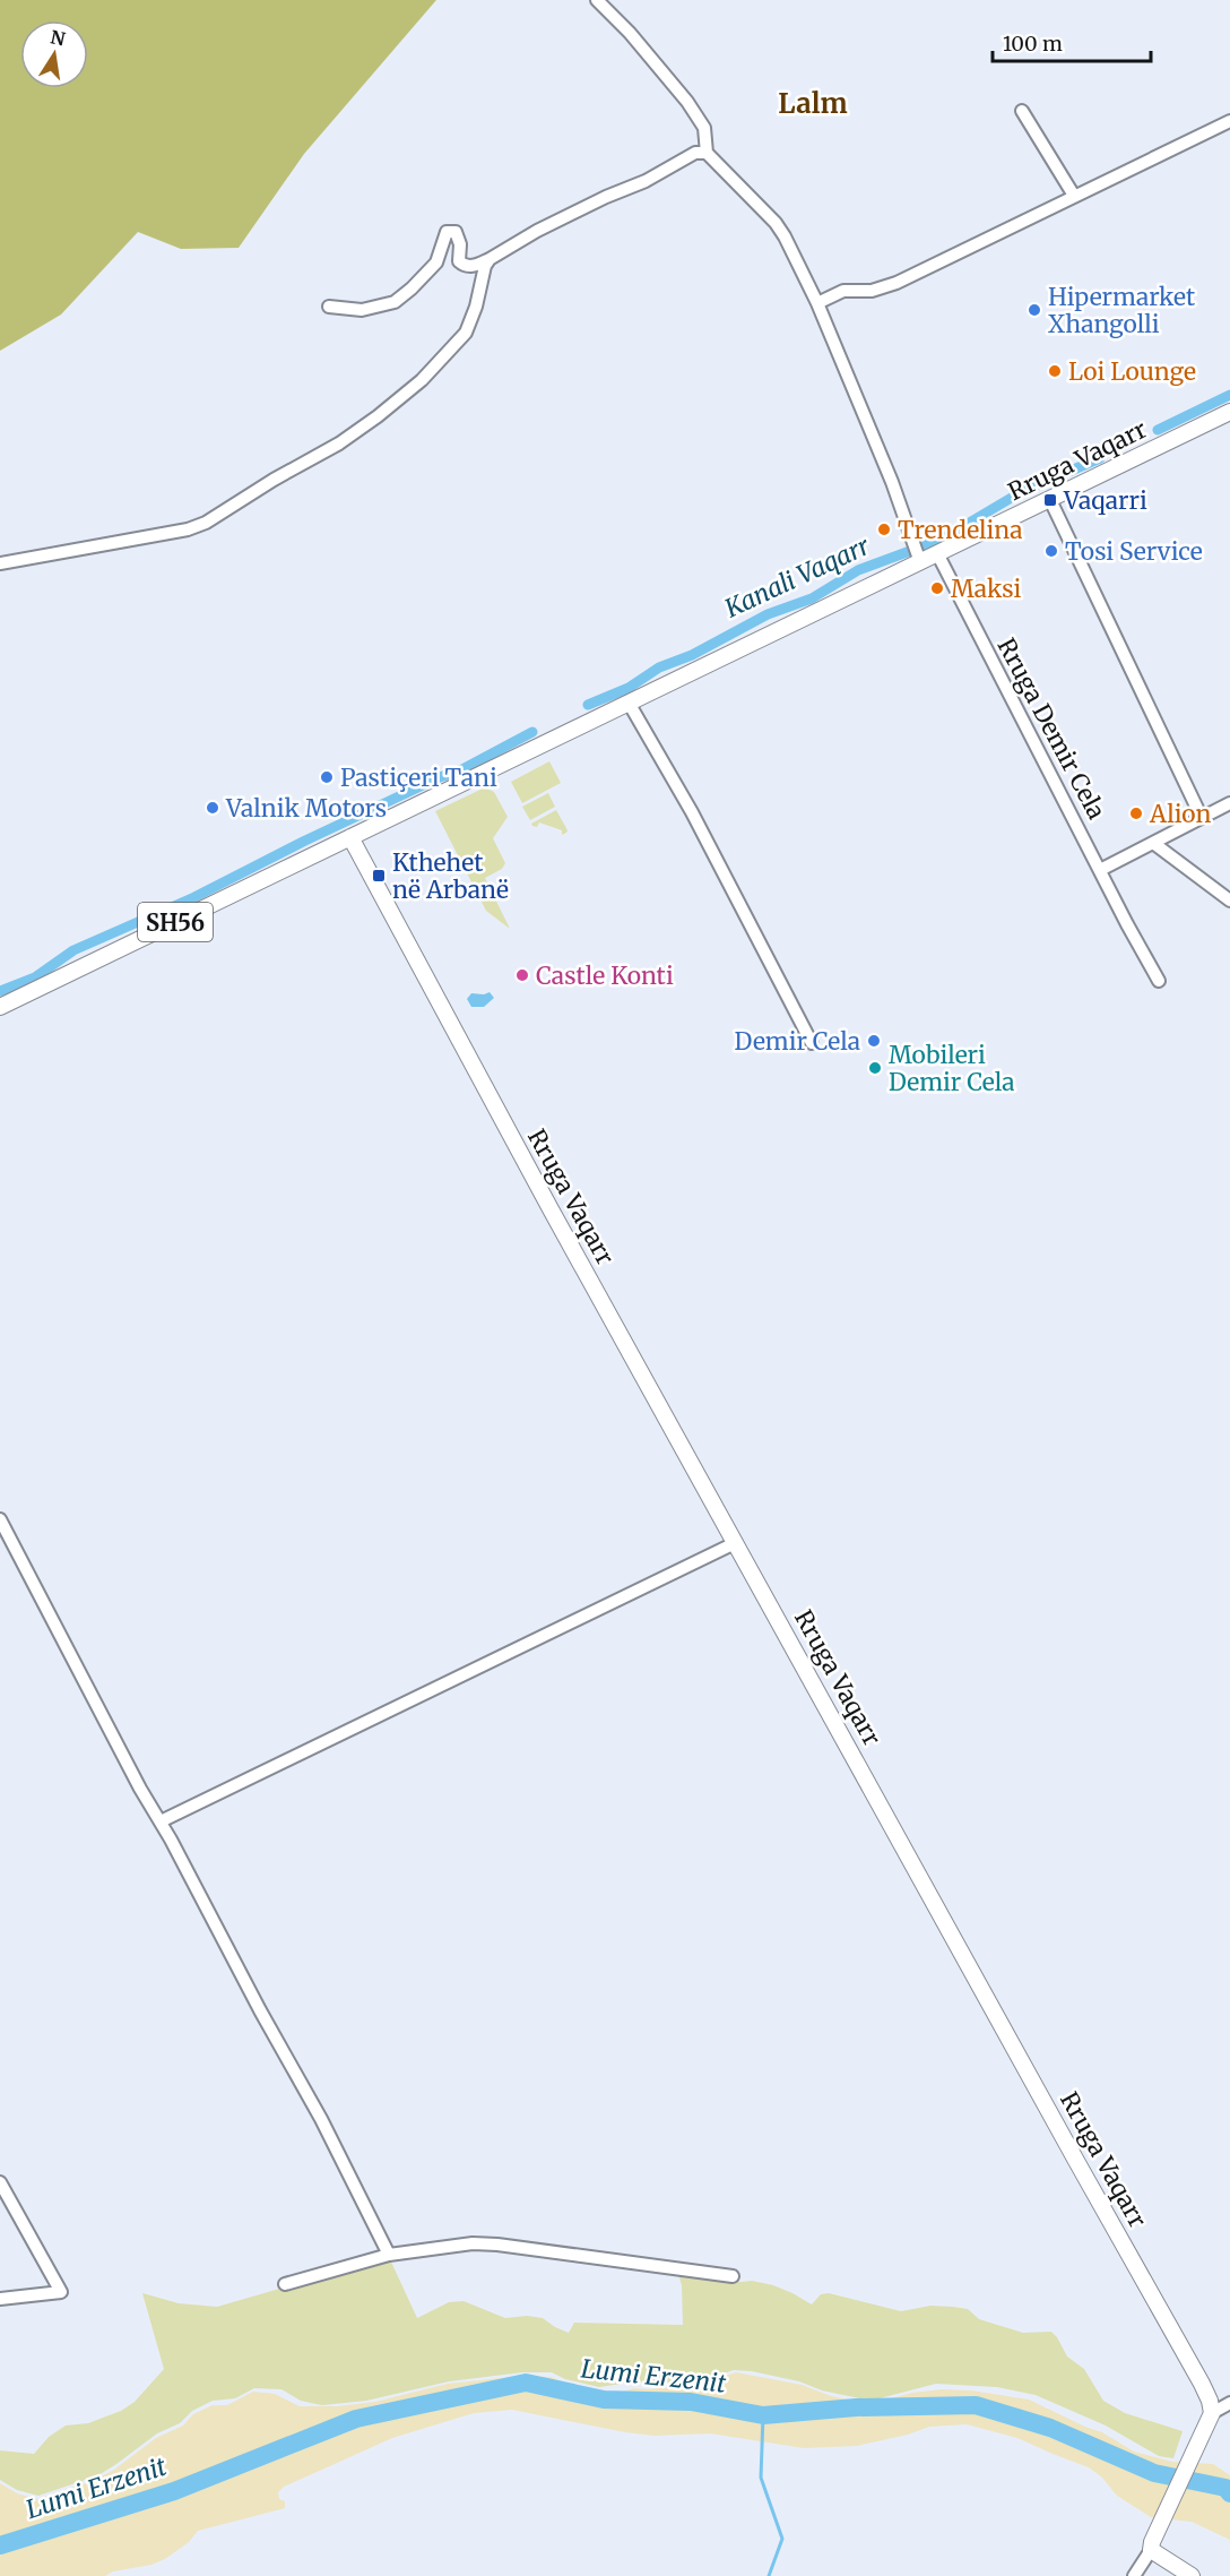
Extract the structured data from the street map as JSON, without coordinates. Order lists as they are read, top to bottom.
{
  "streets": {
    "main road": ["Rruga Vaqarr", "SH56"],
    "street": ["Rruga Demir Cela"]
  },
  "crossings": [
    ["Rruga Vaqarr", "Rruga Demir Cela"],
    ["Rruga Vaqarr", "SH56"]
  ],
  "districts": ["Lalm"],
  "water": ["Kanali Vaqarr", "Lumi Erzenit"],
  "places": {
    "other": [
      "Hipermarket Xhangolli",
      "Loi Lounge",
      "Trendelina",
      "Tosi Service",
      "Maksi",
      "Pastiçeri Tani",
      "Valnik Motors",
      "Alion",
      "Castle Konti",
      "Demir Cela",
      "Mobileri Demir Cela"
    ],
    "transit": ["Vaqarri", "Kthehet në Arbanë"]
  },
  "scale_bar": "100 m",
  "north": "top"
}
